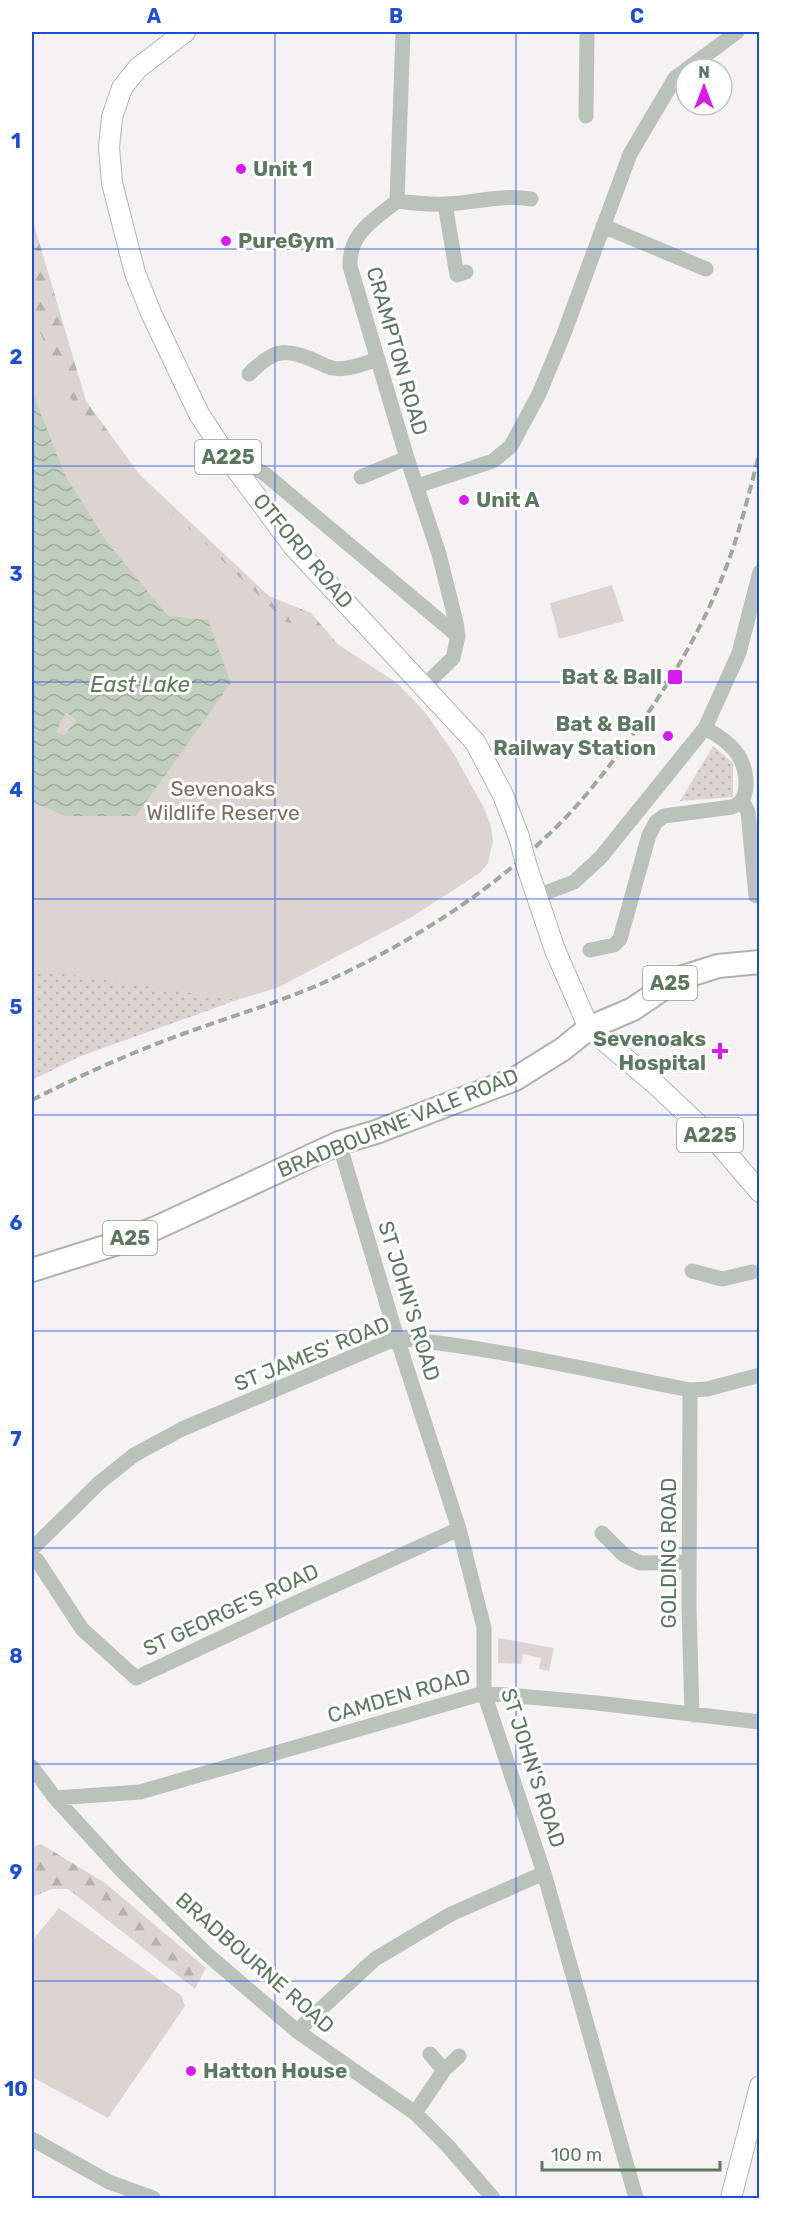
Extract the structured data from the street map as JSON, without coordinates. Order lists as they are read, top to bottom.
{
  "streets": {
    "highway": ["A25", "BRADBOURNE VALE ROAD"],
    "main road": ["A225", "OTFORD ROAD"],
    "street": [
      "CRAMPTON ROAD",
      "ST JOHN'S ROAD",
      "ST JAMES' ROAD",
      "GOLDING ROAD",
      "ST GEORGE'S ROAD",
      "CAMDEN ROAD",
      "BRADBOURNE ROAD"
    ]
  },
  "crossings": [
    ["CRAMPTON ROAD", "OTFORD ROAD"],
    ["A225", "OTFORD ROAD"],
    ["A225", "A25"],
    ["A225", "BRADBOURNE VALE ROAD"],
    ["OTFORD ROAD", "A25"],
    ["OTFORD ROAD", "BRADBOURNE VALE ROAD"],
    ["A25", "BRADBOURNE VALE ROAD"],
    ["BRADBOURNE VALE ROAD", "ST JOHN'S ROAD"],
    ["ST JOHN'S ROAD", "ST JAMES' ROAD"],
    ["ST JOHN'S ROAD", "ST GEORGE'S ROAD"],
    ["ST JOHN'S ROAD", "CAMDEN ROAD"],
    ["ST JAMES' ROAD", "GOLDING ROAD"],
    ["ST JAMES' ROAD", "ST GEORGE'S ROAD"],
    ["GOLDING ROAD", "CAMDEN ROAD"],
    ["CAMDEN ROAD", "BRADBOURNE ROAD"]
  ],
  "water": ["East Lake"],
  "parks": ["Sevenoaks Wildlife Reserve"],
  "places": {
    "other": [
      "Unit 1",
      "PureGym",
      "Unit A",
      "Bat & Ball Railway Station",
      "Hatton House"
    ],
    "transit": ["Bat & Ball"],
    "health": ["Sevenoaks Hospital"]
  },
  "scale_bar": "100 m",
  "north": "top",
  "grid": {
    "columns": ["A", "B", "C"],
    "rows": [
      "1",
      "2",
      "3",
      "4",
      "5",
      "6",
      "7",
      "8",
      "9",
      "10"
    ]
  }
}
